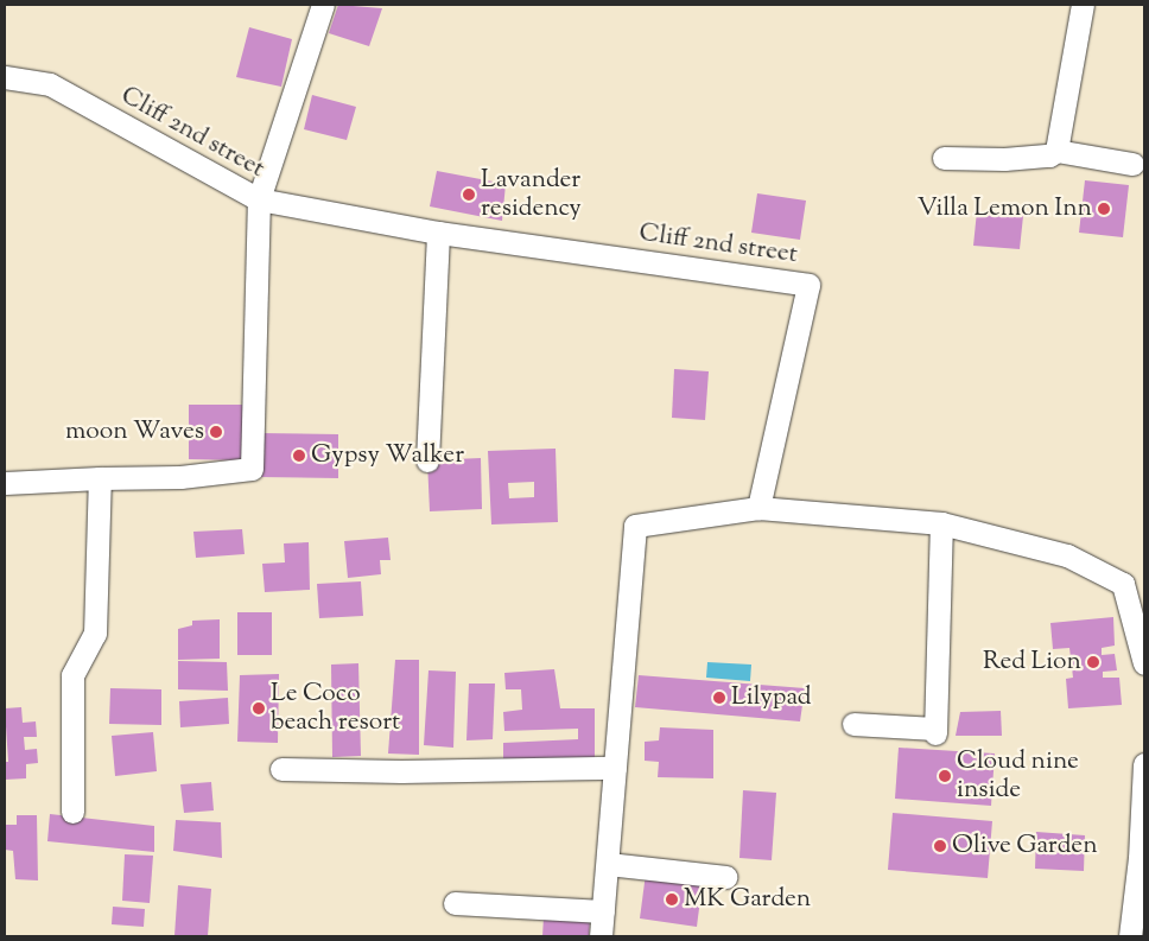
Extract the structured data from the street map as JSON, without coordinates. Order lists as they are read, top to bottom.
{
  "streets": {
    "street": ["Cliff 2nd street"]
  },
  "places": [
    "Lavander residency",
    "Villa Lemon Inn",
    "moon Waves",
    "Gypsy Walker",
    "Red Lion",
    "Lilypad",
    "Le Coco beach resort",
    "Cloud nine inside",
    "Olive Garden",
    "MK Garden"
  ]
}
